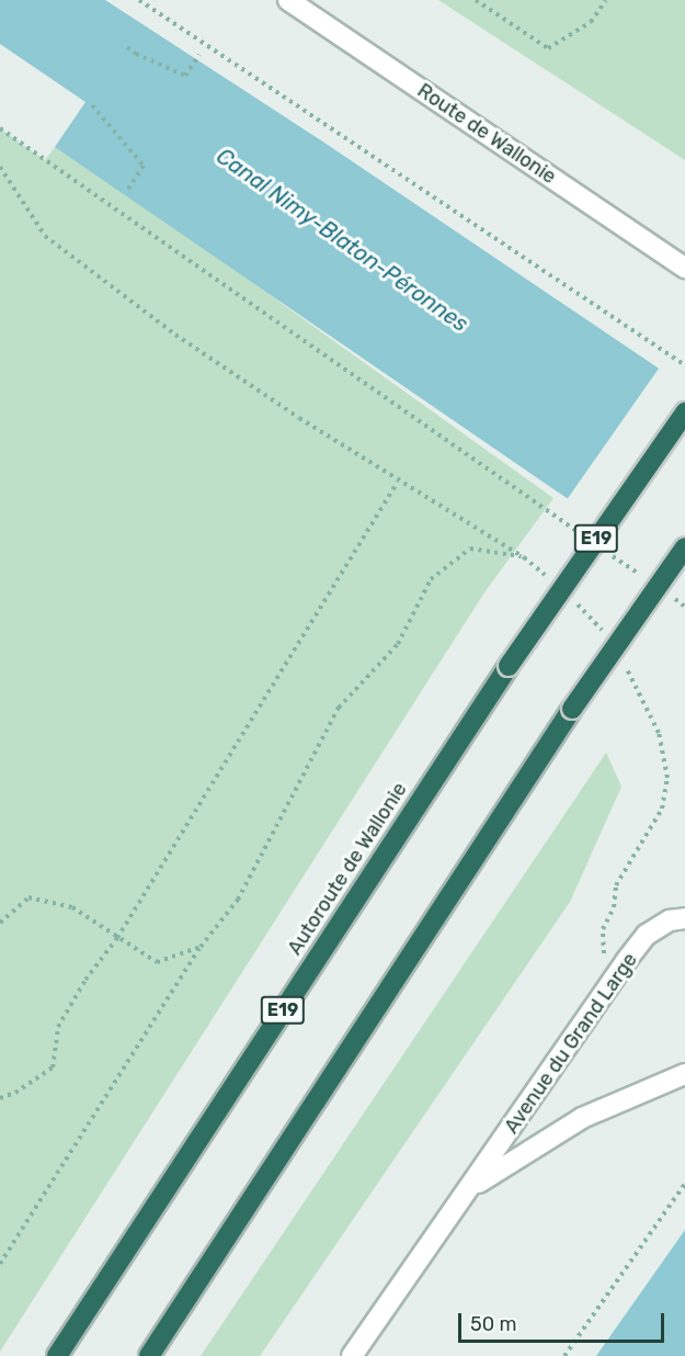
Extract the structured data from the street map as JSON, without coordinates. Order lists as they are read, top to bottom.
{
  "streets": {
    "highway": ["E19", "Autoroute de Wallonie"],
    "street": ["Route de Wallonie", "Avenue du Grand Large"]
  },
  "water": ["Canal Nimy-Blaton-Péronnes"],
  "scale_bar": "50 m"
}
